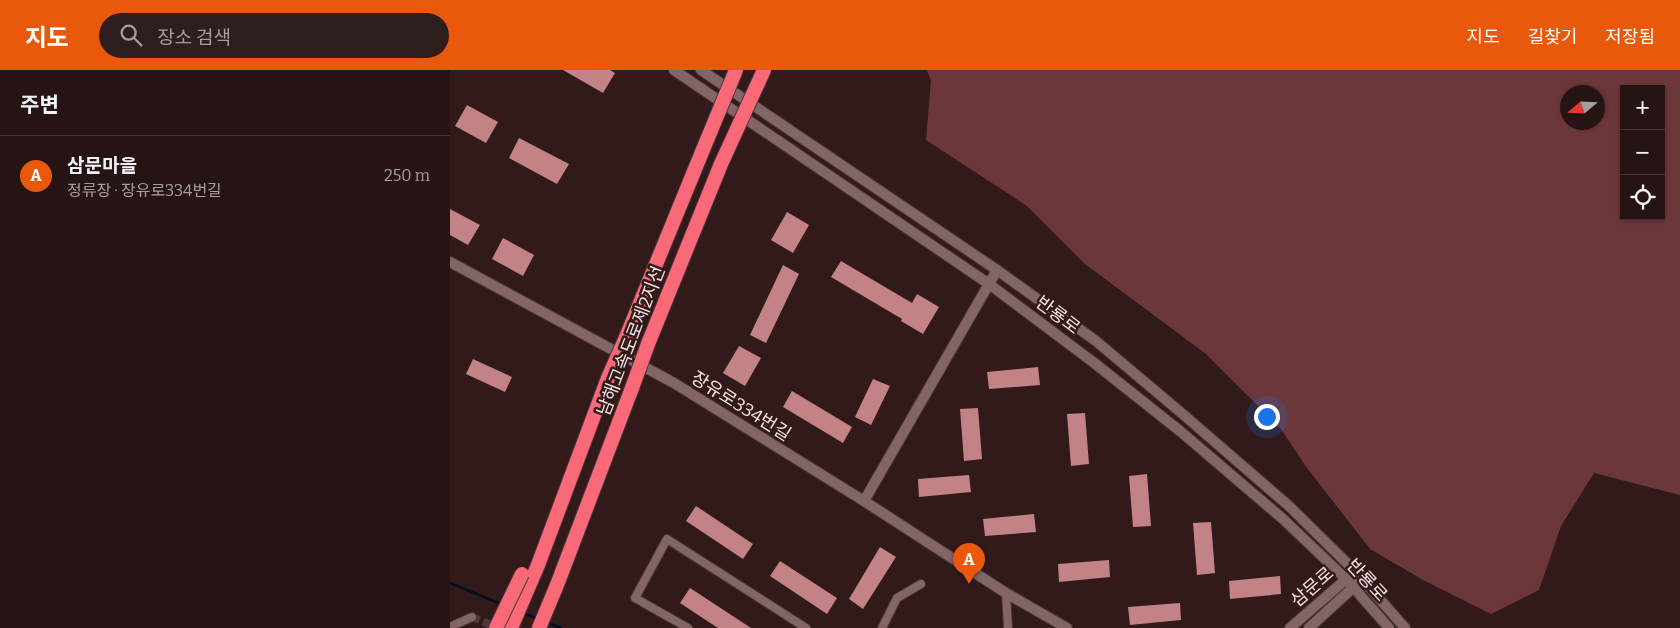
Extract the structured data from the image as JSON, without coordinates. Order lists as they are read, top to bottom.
{
  "streets": {
    "highway": ["남해고속도로제2지선"],
    "street": ["반룡로", "장유로334번길", "삼문로"]
  },
  "crossings": [
    ["반룡로", "삼문로"]
  ],
  "north": "left",
  "page": {
    "header": "지도",
    "search": "장소 검색",
    "nav": ["지도", "길찾기", "저장됨"],
    "heading": "주변",
    "map_buttons": ["+", "−"],
    "list": [
      {
        "mark": "A",
        "name": "삼문마을",
        "note": "정류장 · 장유로334번길",
        "value": "250 m"
      }
    ],
    "pins": "A"
  }
}
